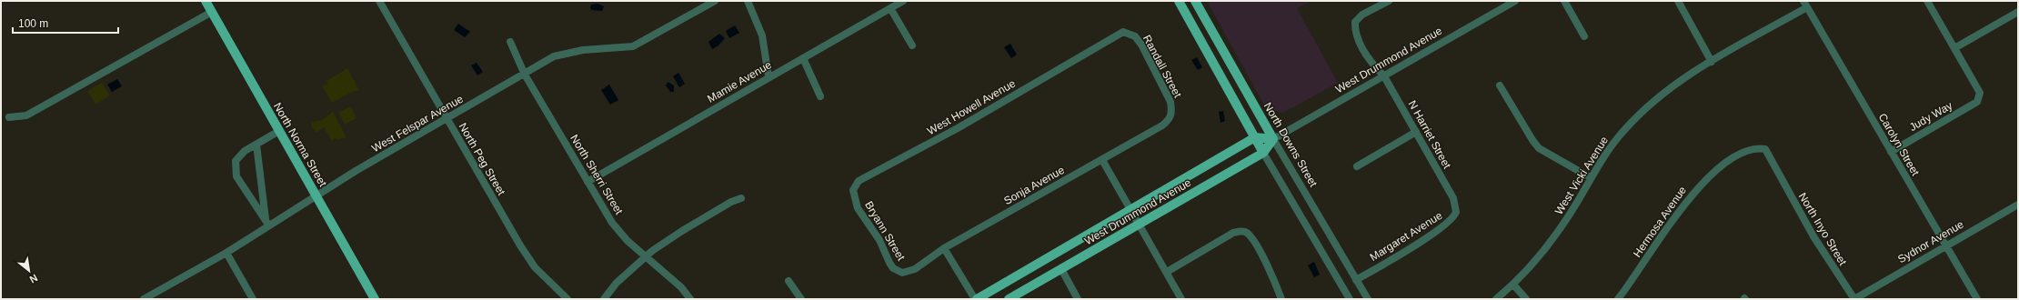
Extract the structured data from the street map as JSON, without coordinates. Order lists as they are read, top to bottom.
{
  "streets": {
    "main road": ["West Drummond Avenue", "North Norma Street", "North Downs Street"],
    "street": [
      "Randall Street",
      "Mamie Avenue",
      "West Howell Avenue",
      "Judy Way",
      "West Felspar Avenue",
      "N Harriet Street",
      "Carolyn Street",
      "North Peg Street",
      "North Sherri Street",
      "West Vicki Avenue",
      "Sonja Avenue",
      "Hermosa Avenue",
      "North Inyo Street",
      "Bryann Street",
      "Margaret Avenue",
      "Sydnor Avenue"
    ]
  },
  "crossings": [
    ["West Drummond Avenue", "N Harriet Street"],
    ["West Drummond Avenue", "North Downs Street"],
    ["Randall Street", "West Howell Avenue"],
    ["Randall Street", "Sonja Avenue"],
    ["Mamie Avenue", "North Sherri Street"],
    ["West Howell Avenue", "Bryann Street"],
    ["Judy Way", "Carolyn Street"],
    ["West Felspar Avenue", "North Norma Street"],
    ["West Felspar Avenue", "North Peg Street"],
    ["West Felspar Avenue", "North Sherri Street"],
    ["N Harriet Street", "Margaret Avenue"],
    ["North Downs Street", "Margaret Avenue"],
    ["Carolyn Street", "West Vicki Avenue"],
    ["Carolyn Street", "Sydnor Avenue"],
    ["Sonja Avenue", "Bryann Street"],
    ["Hermosa Avenue", "North Inyo Street"],
    ["North Inyo Street", "Sydnor Avenue"]
  ],
  "scale_bar": "100 m",
  "north": "bottom right"
}
